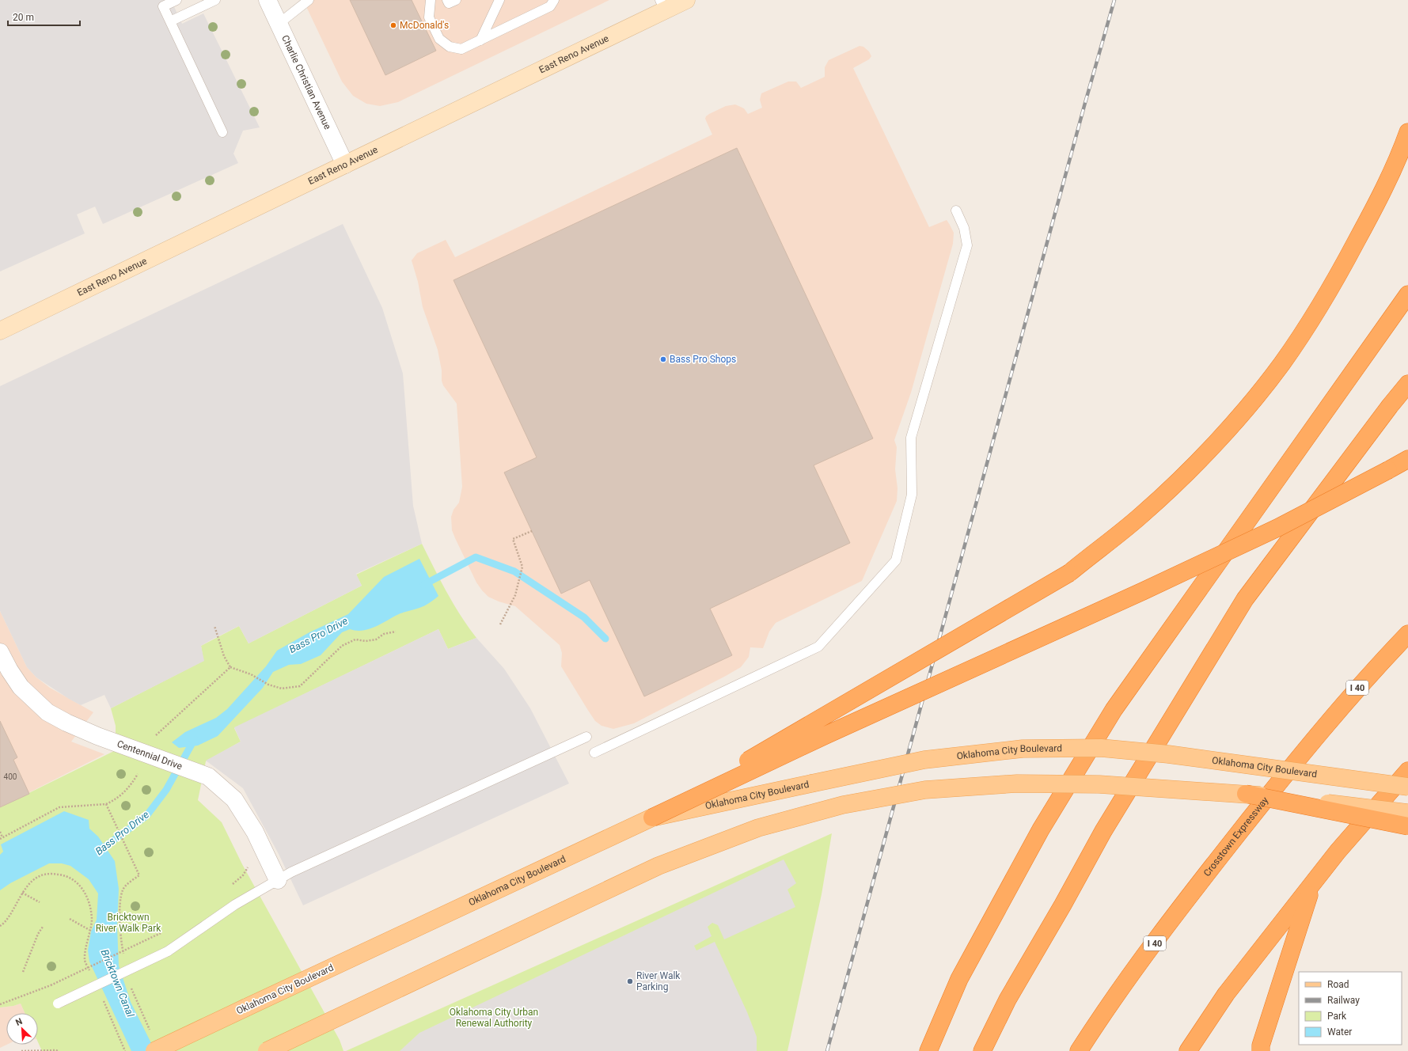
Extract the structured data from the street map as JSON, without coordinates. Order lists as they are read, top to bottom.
{
  "streets": {
    "highway": ["I 40", "Crosstown Expressway"],
    "main road": ["East Reno Avenue", "Oklahoma City Boulevard"],
    "street": ["Charlie Christian Avenue", "Centennial Drive"]
  },
  "crossings": [
    ["East Reno Avenue", "Charlie Christian Avenue"]
  ],
  "water": ["Bass Pro Drive", "Bricktown Canal"],
  "parks": ["Bricktown River Walk Park", "Oklahoma City Urban Renewal Authority"],
  "places": ["McDonald's", "Bass Pro Shops", "River Walk Parking"],
  "house_numbers": ["400"],
  "legend": [
    "Road",
    "Railway",
    "Park",
    "Water"
  ],
  "scale_bar": "20 m",
  "north": "top left"
}
